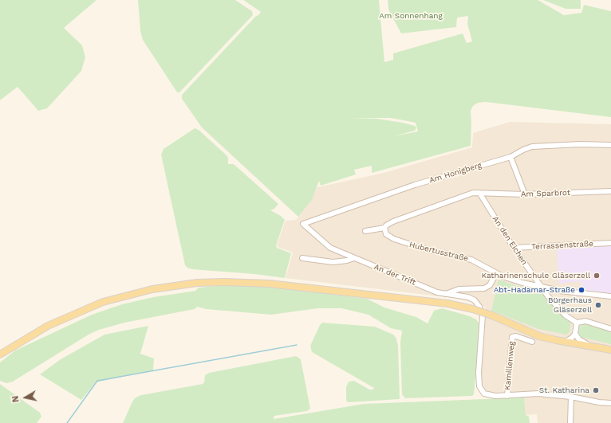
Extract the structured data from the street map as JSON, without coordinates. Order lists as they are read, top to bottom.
{
  "streets": {
    "street": [
      "Am Honigberg",
      "Am Sparbrot",
      "An den Eichen",
      "Terrassenstraße",
      "Hubertusstraße",
      "An der Trift",
      "Kamillenweg"
    ]
  },
  "crossings": [
    ["Am Honigberg", "An der Trift"],
    ["Am Sparbrot", "An den Eichen"],
    ["An den Eichen", "Terrassenstraße"],
    ["An den Eichen", "Hubertusstraße"],
    ["An der Trift", "Kamillenweg"]
  ],
  "parks": ["Am Sonnenhang"],
  "places": [
    "Katharinenschule Gläserzell",
    "Abt-Hadamar-Straße",
    "Bürgerhaus Gläserzell",
    "St. Katharina"
  ],
  "north": "left"
}
